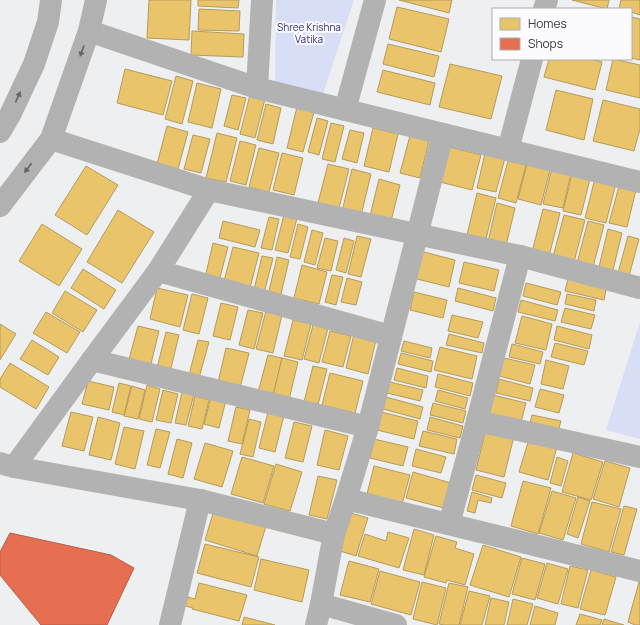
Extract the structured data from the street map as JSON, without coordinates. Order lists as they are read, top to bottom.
{
  "parks": ["Shree Krishna Vatika"],
  "legend": ["Homes", "Shops"]
}
